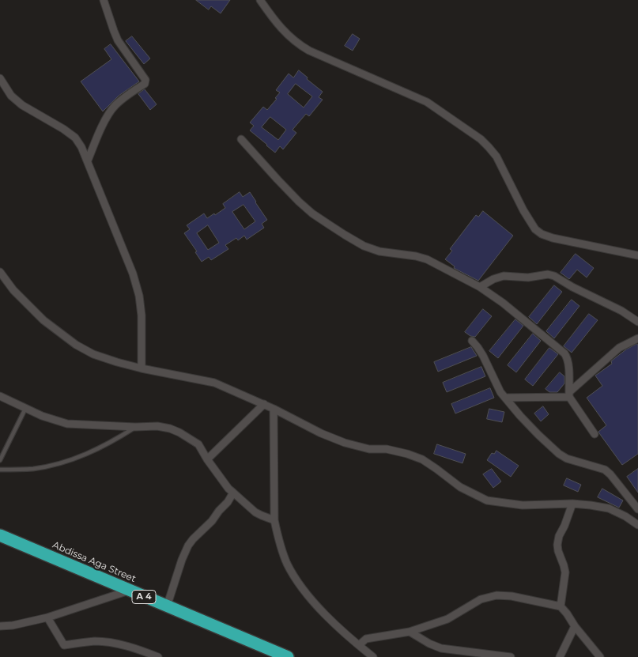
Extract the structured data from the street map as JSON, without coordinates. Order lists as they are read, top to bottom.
{
  "streets": {
    "highway": ["Abdissa Aga Street", "A 4"]
  }
}
